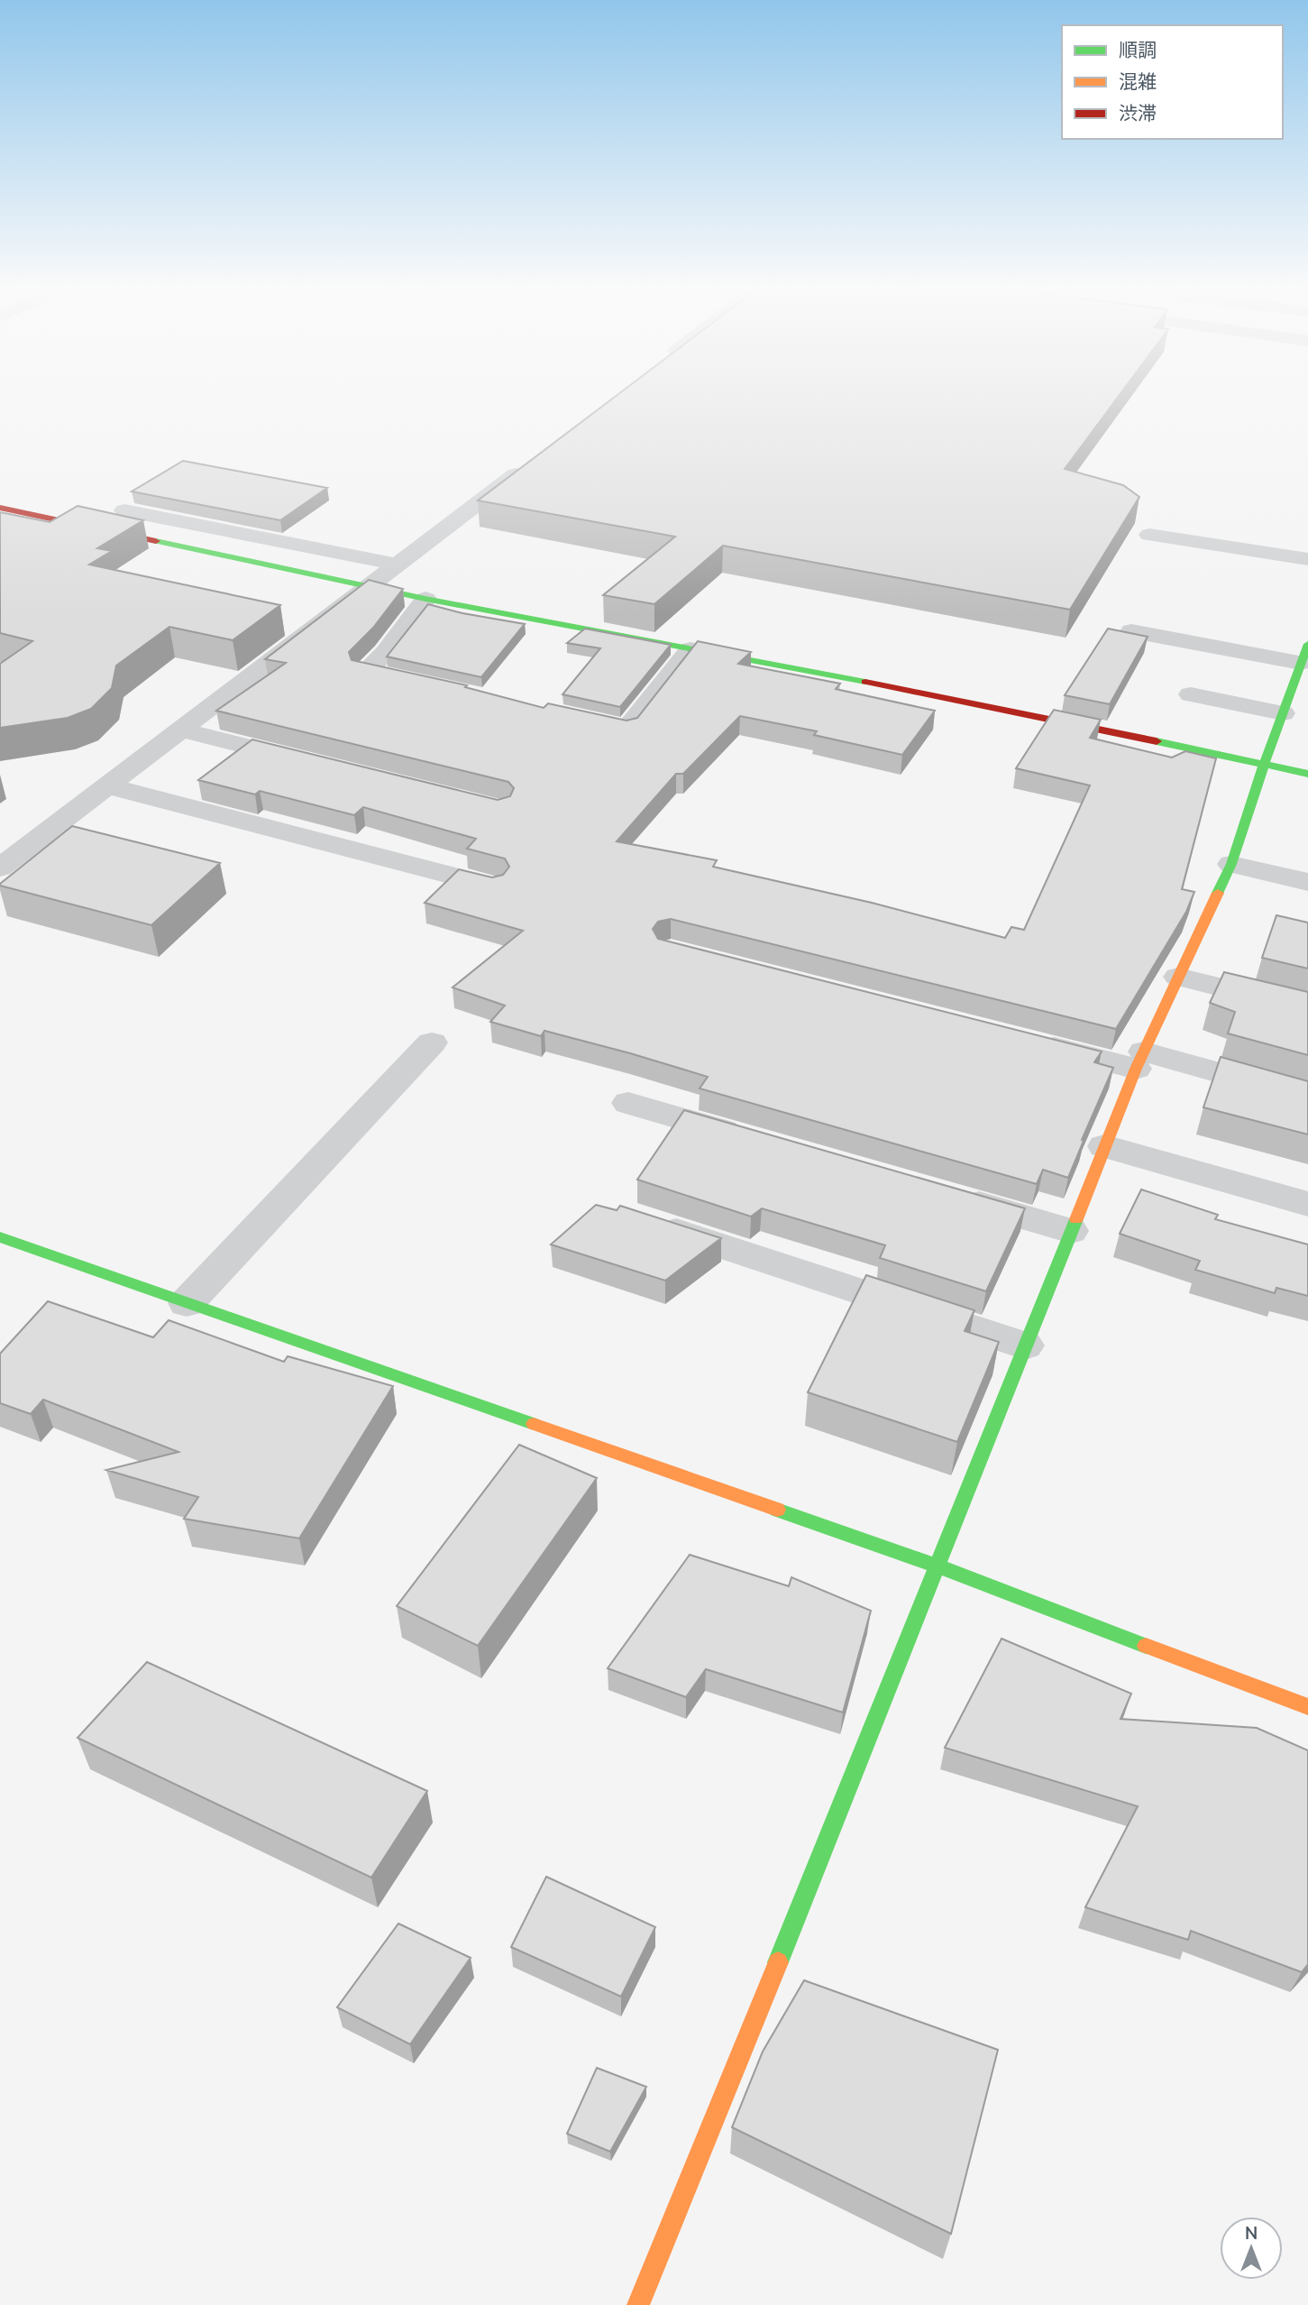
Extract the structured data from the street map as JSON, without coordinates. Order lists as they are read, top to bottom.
{
  "legend": ["順調", "混雑", "渋滞"],
  "north": "top"
}
